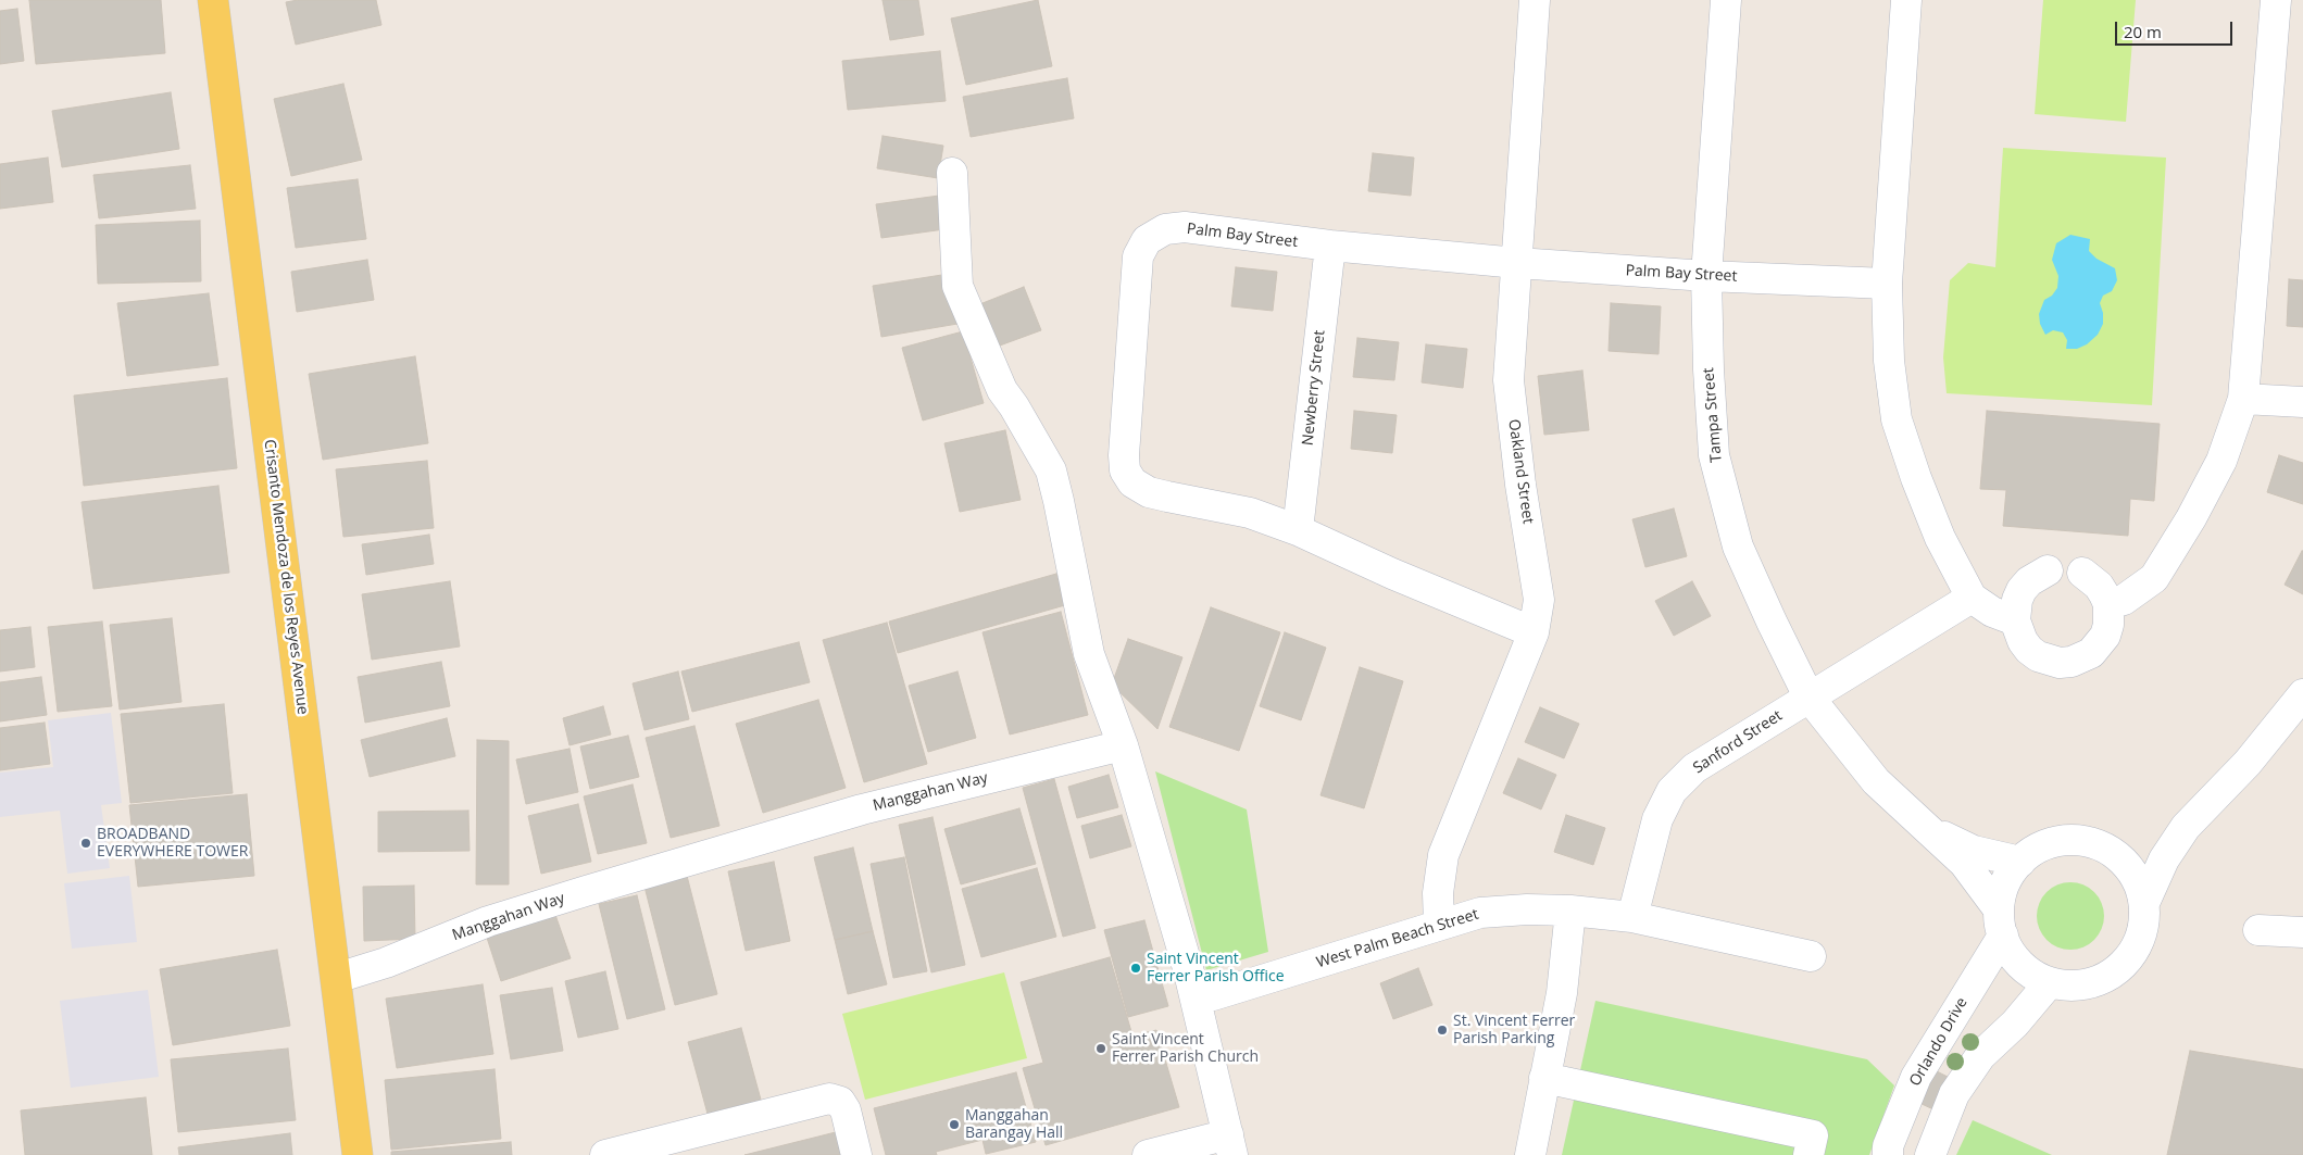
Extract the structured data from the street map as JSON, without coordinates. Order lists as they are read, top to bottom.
{
  "streets": {
    "main road": ["Crisanto Mendoza de los Reyes Avenue"],
    "street": [
      "Palm Bay Street",
      "Newberry Street",
      "Tampa Street",
      "Oakland Street",
      "Sanford Street",
      "Manggahan Way",
      "West Palm Beach Street",
      "Orlando Drive"
    ]
  },
  "crossings": [
    ["Palm Bay Street", "Newberry Street"],
    ["Palm Bay Street", "Tampa Street"],
    ["Palm Bay Street", "Oakland Street"],
    ["Tampa Street", "Sanford Street"],
    ["Tampa Street", "Orlando Drive"],
    ["Oakland Street", "West Palm Beach Street"],
    ["Crisanto Mendoza de los Reyes Avenue", "Manggahan Way"],
    ["Sanford Street", "West Palm Beach Street"]
  ],
  "places": [
    "BROADBAND EVERYWHERE TOWER",
    "Saint Vincent Ferrer Parish Office",
    "St. Vincent Ferrer Parish Parking",
    "Saint Vincent Ferrer Parish Church",
    "Manggahan Barangay Hall"
  ],
  "scale_bar": "20 m"
}
